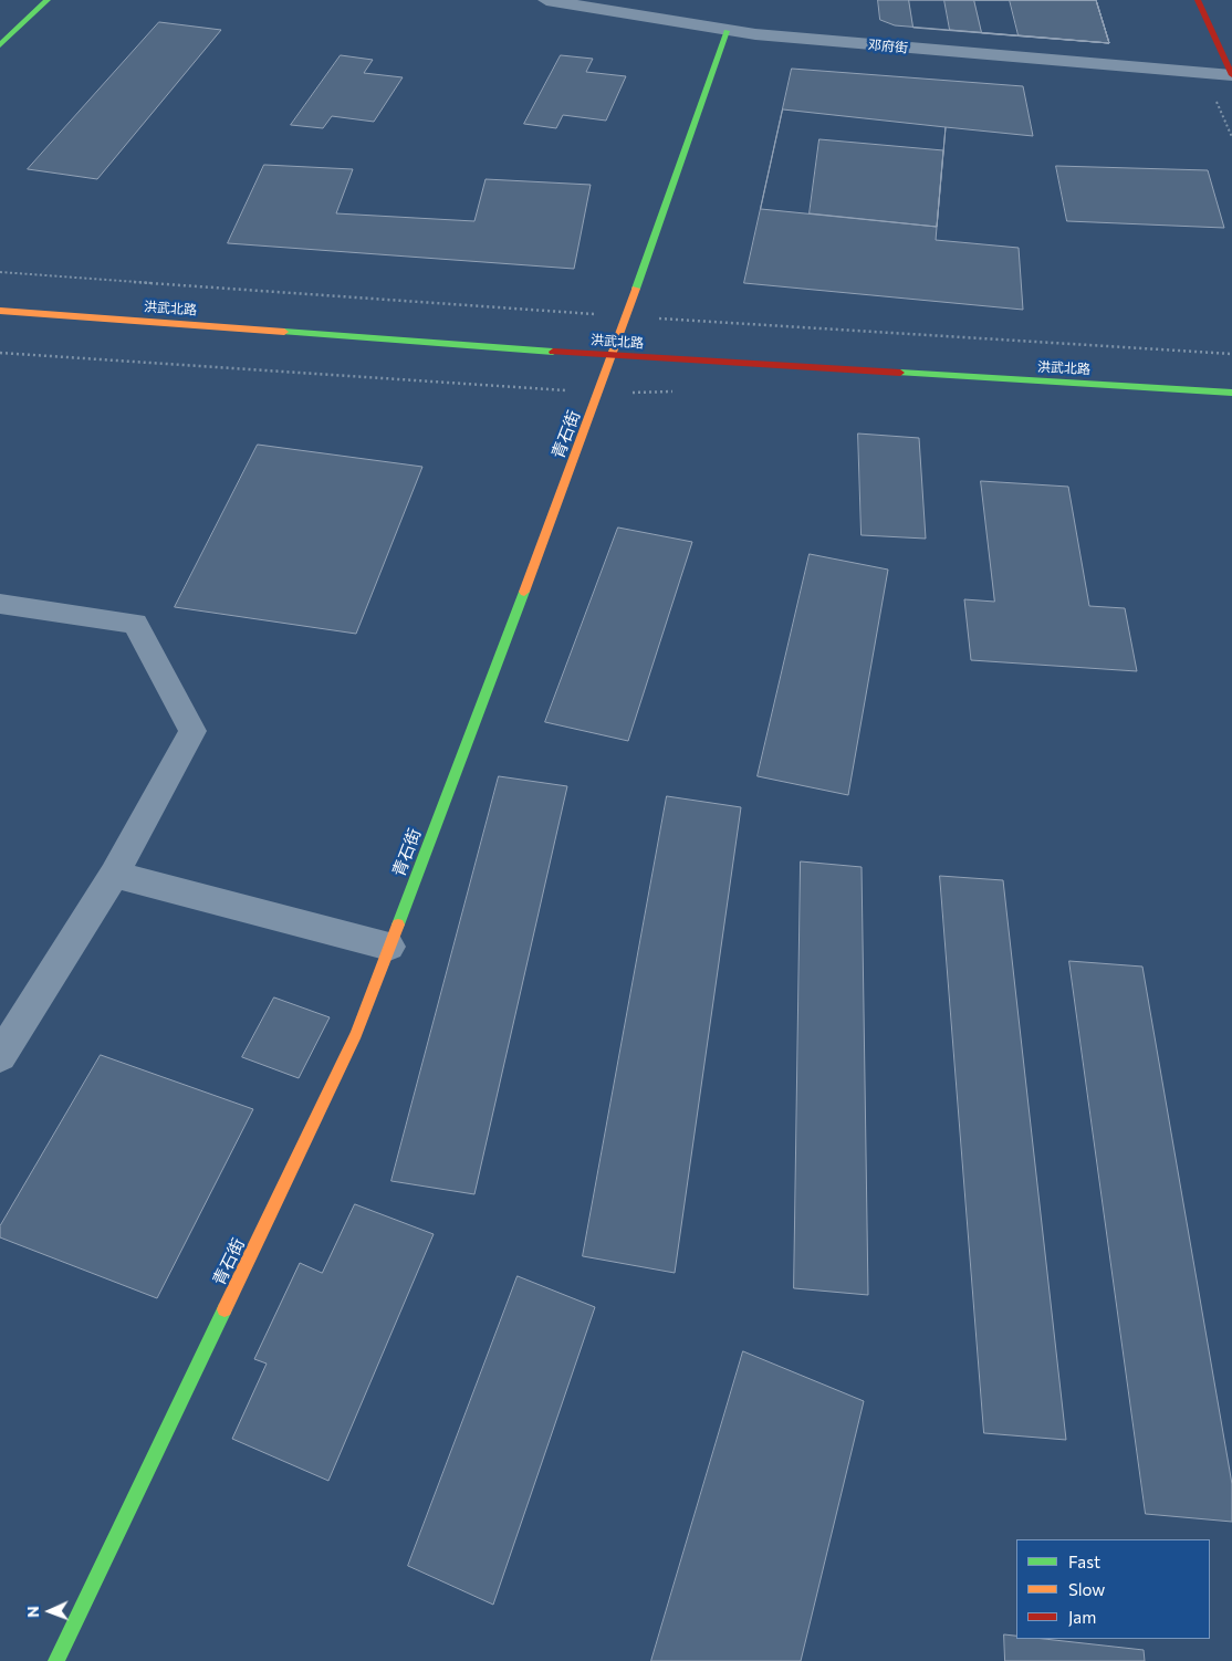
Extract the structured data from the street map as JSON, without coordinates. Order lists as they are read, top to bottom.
{
  "streets": {
    "street": ["邓府街", "洪武北路", "青石街"]
  },
  "crossings": [
    ["邓府街", "青石街"],
    ["洪武北路", "青石街"]
  ],
  "legend": ["Fast", "Slow", "Jam"],
  "north": "left"
}
